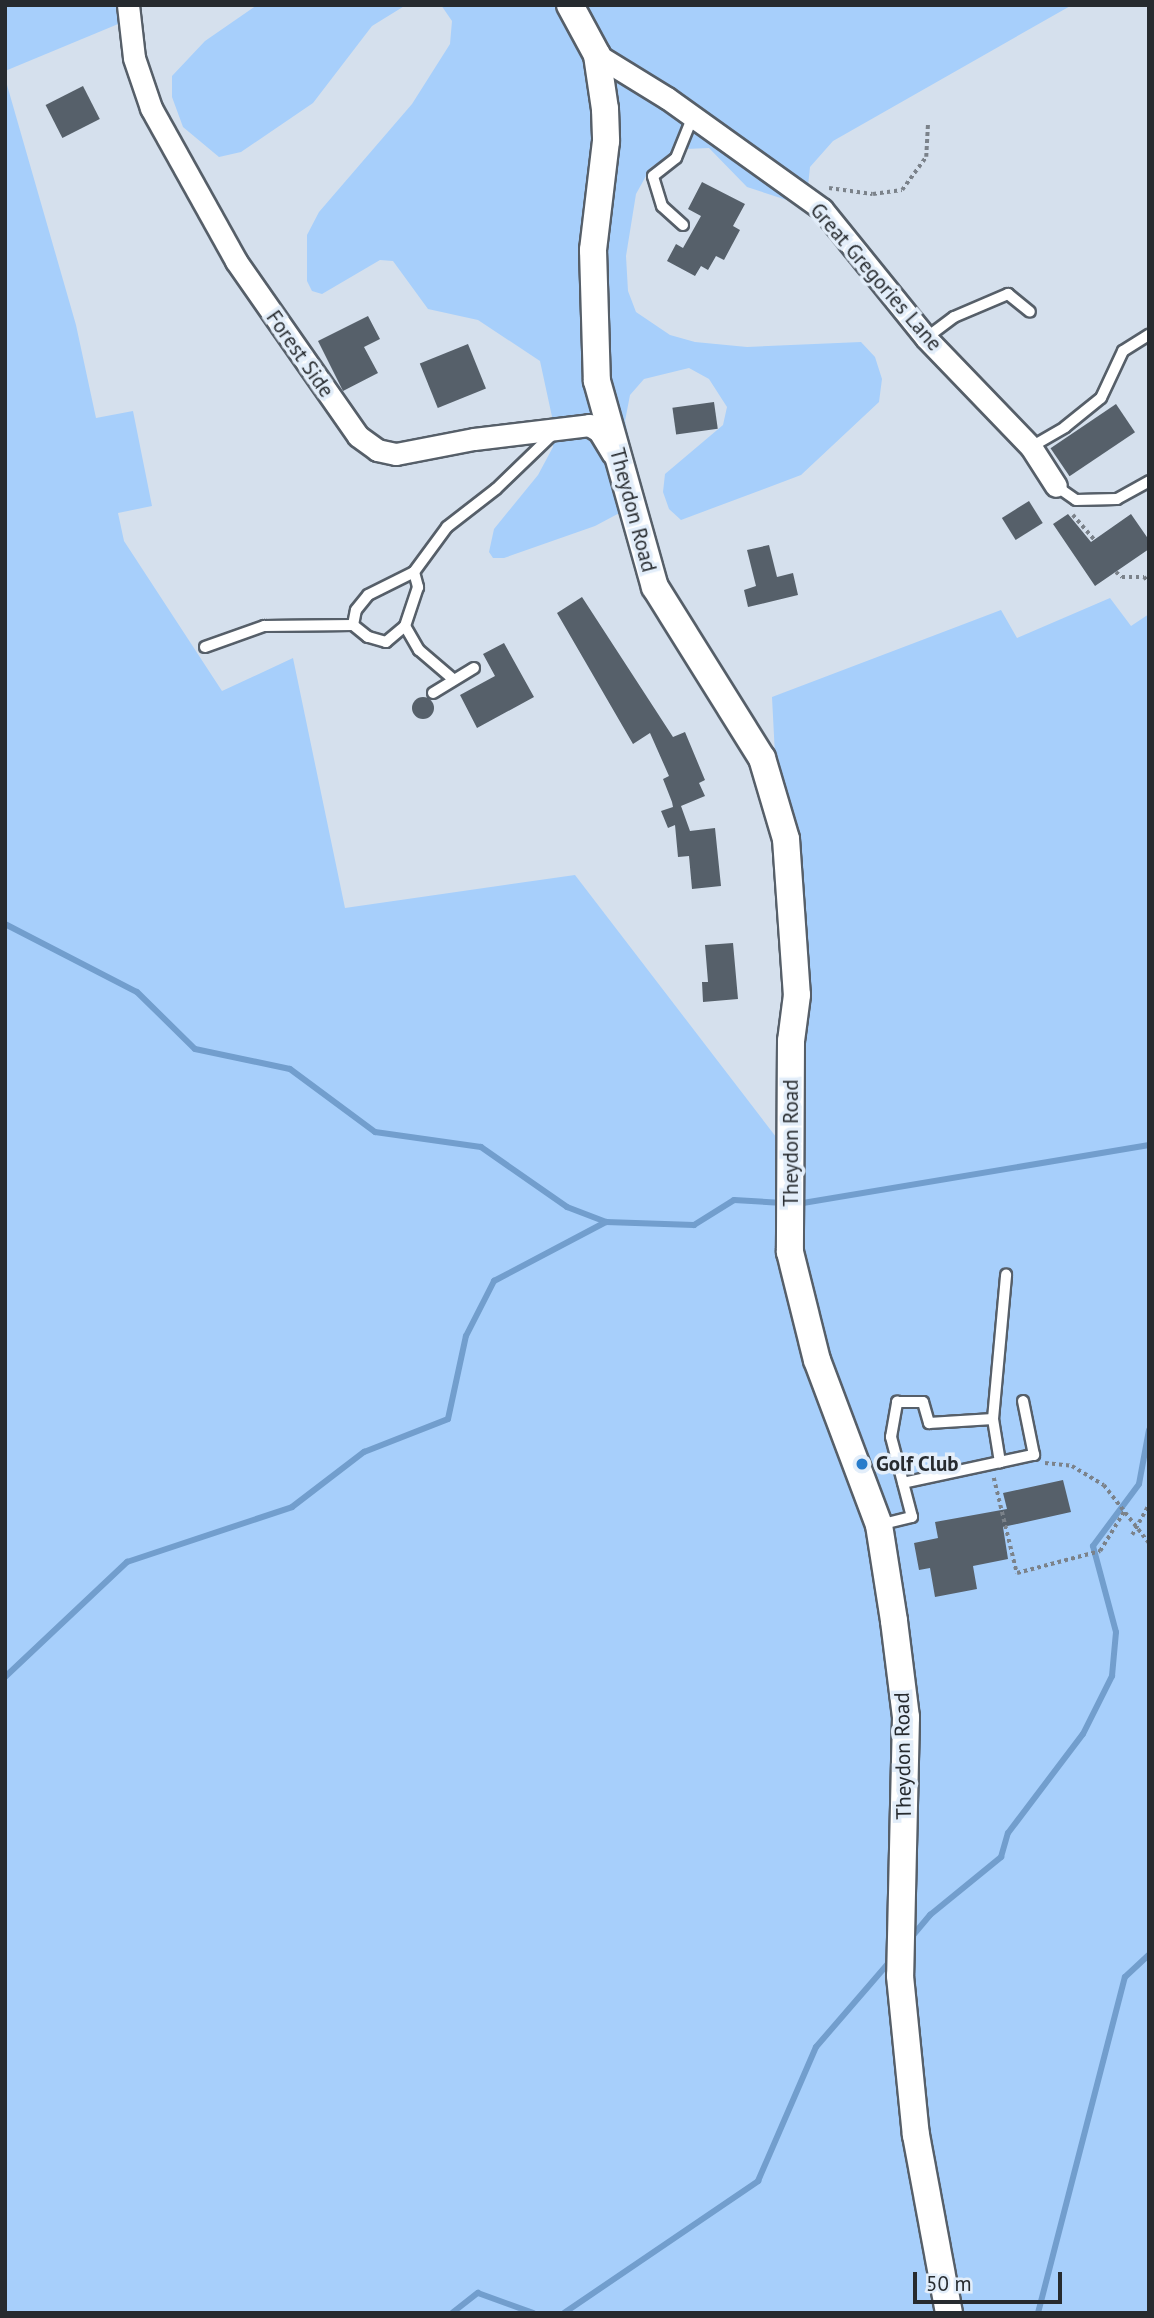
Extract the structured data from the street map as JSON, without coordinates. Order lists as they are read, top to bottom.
{
  "streets": {
    "street": ["Great Gregories Lane", "Forest Side", "Theydon Road"]
  },
  "crossings": [
    ["Great Gregories Lane", "Theydon Road"],
    ["Forest Side", "Theydon Road"]
  ],
  "places": ["Golf Club"],
  "scale_bar": "50 m"
}
